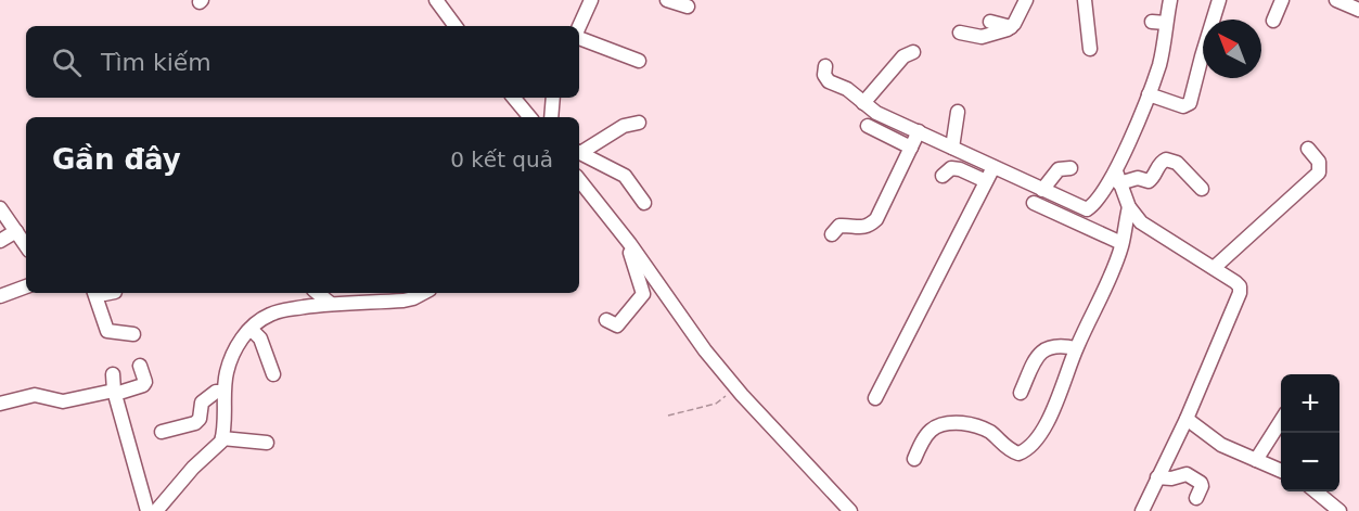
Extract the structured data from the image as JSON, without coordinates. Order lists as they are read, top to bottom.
{
  "north": "top left",
  "page": {
    "search": "Tìm kiếm",
    "heading": ["Gần đây", "0 kết quả"],
    "map_buttons": ["+", "−"]
  }
}
